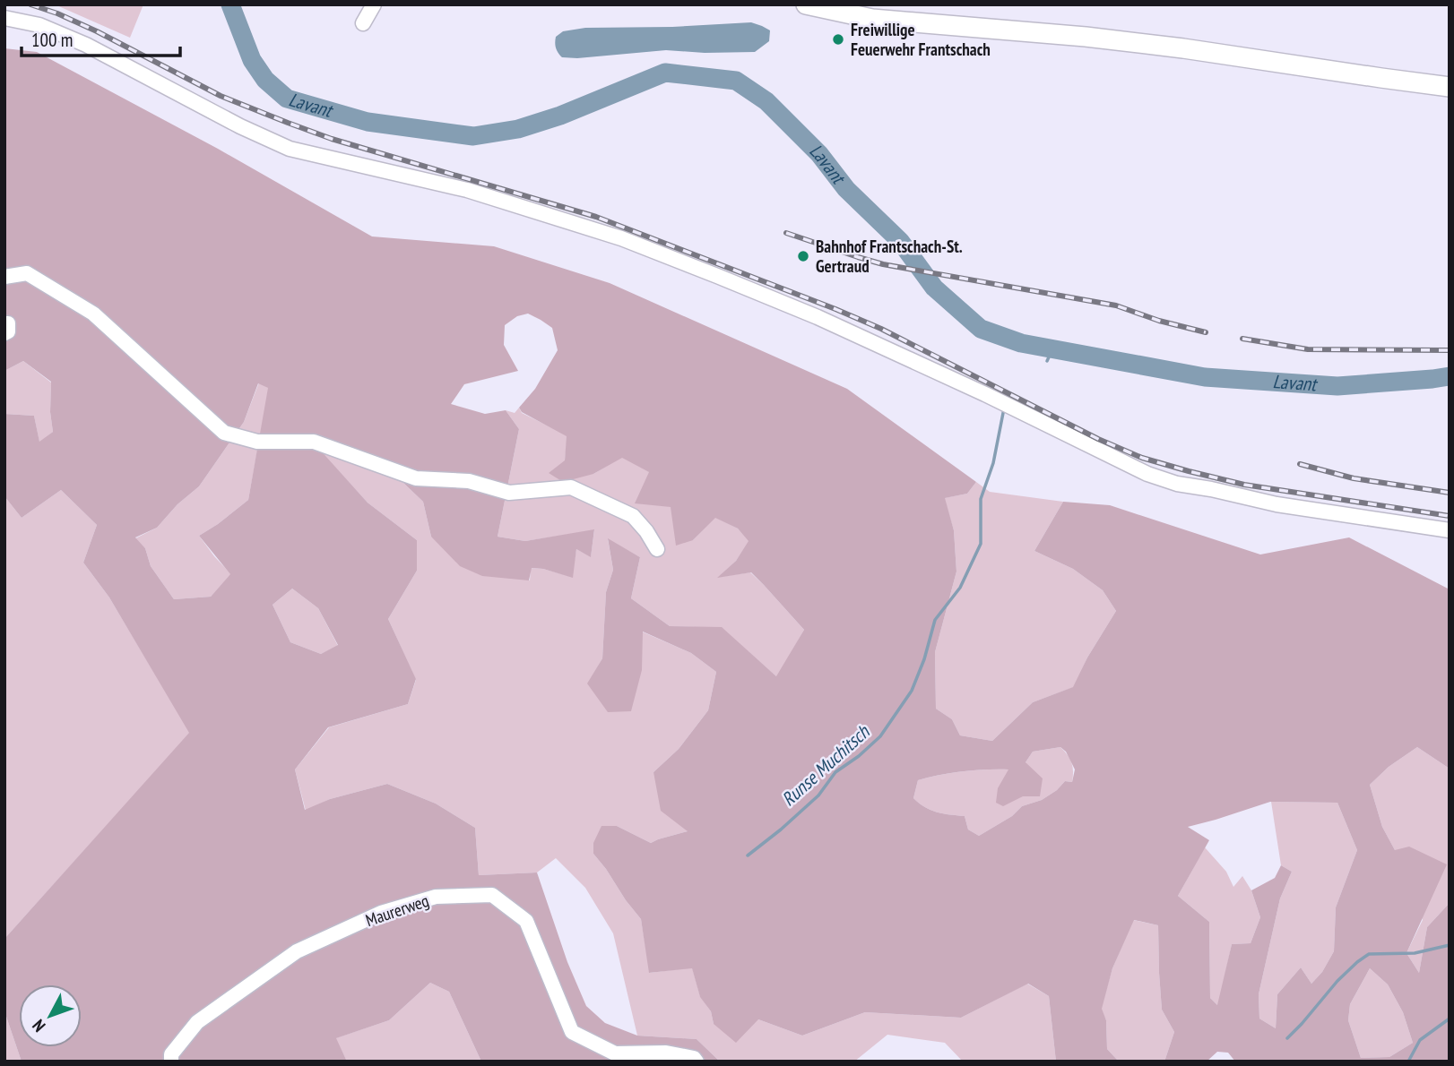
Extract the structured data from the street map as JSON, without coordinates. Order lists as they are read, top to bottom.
{
  "streets": {
    "street": ["Maurerweg"]
  },
  "water": ["Lavant", "Runse Muchitsch"],
  "places": ["Freiwillige Feuerwehr Frantschach", "Bahnhof Frantschach-St. Gertraud"],
  "scale_bar": "100 m",
  "north": "bottom left"
}
